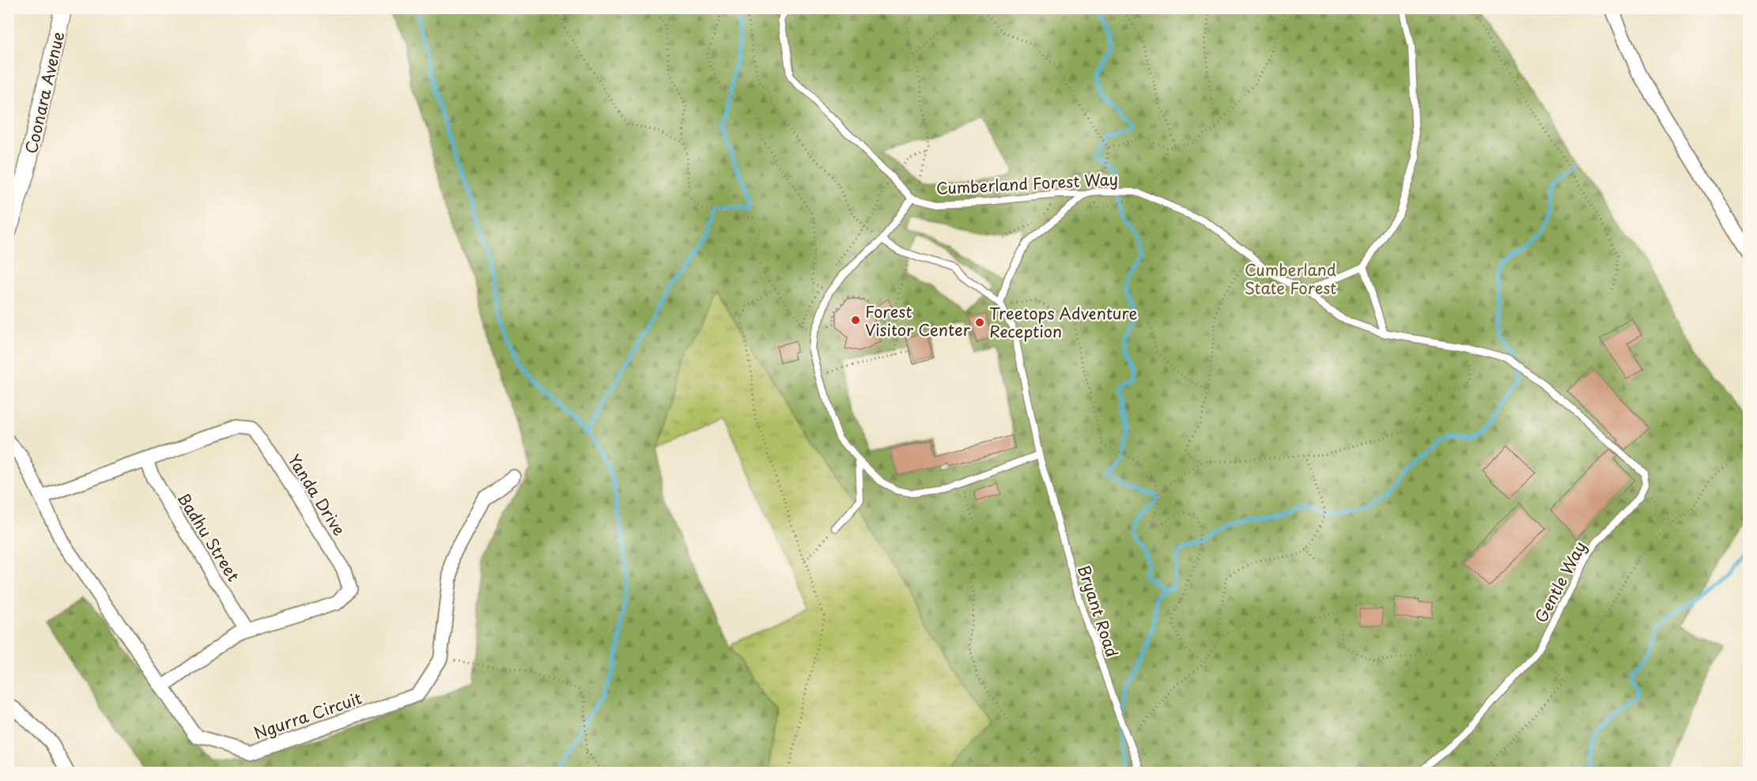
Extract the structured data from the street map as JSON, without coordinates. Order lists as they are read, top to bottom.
{
  "streets": {
    "street": [
      "Coonara Avenue",
      "Yanda Drive",
      "Badhu Street",
      "Ngurra Circuit"
    ],
    "lane": ["Cumberland Forest Way", "Gentle Way", "Bryant Road"]
  },
  "crossings": [
    ["Yanda Drive", "Badhu Street"],
    ["Yanda Drive", "Ngurra Circuit"]
  ],
  "parks": ["Cumberland State Forest"],
  "places": ["Forest Visitor Center", "Treetops Adventure Reception"]
}
